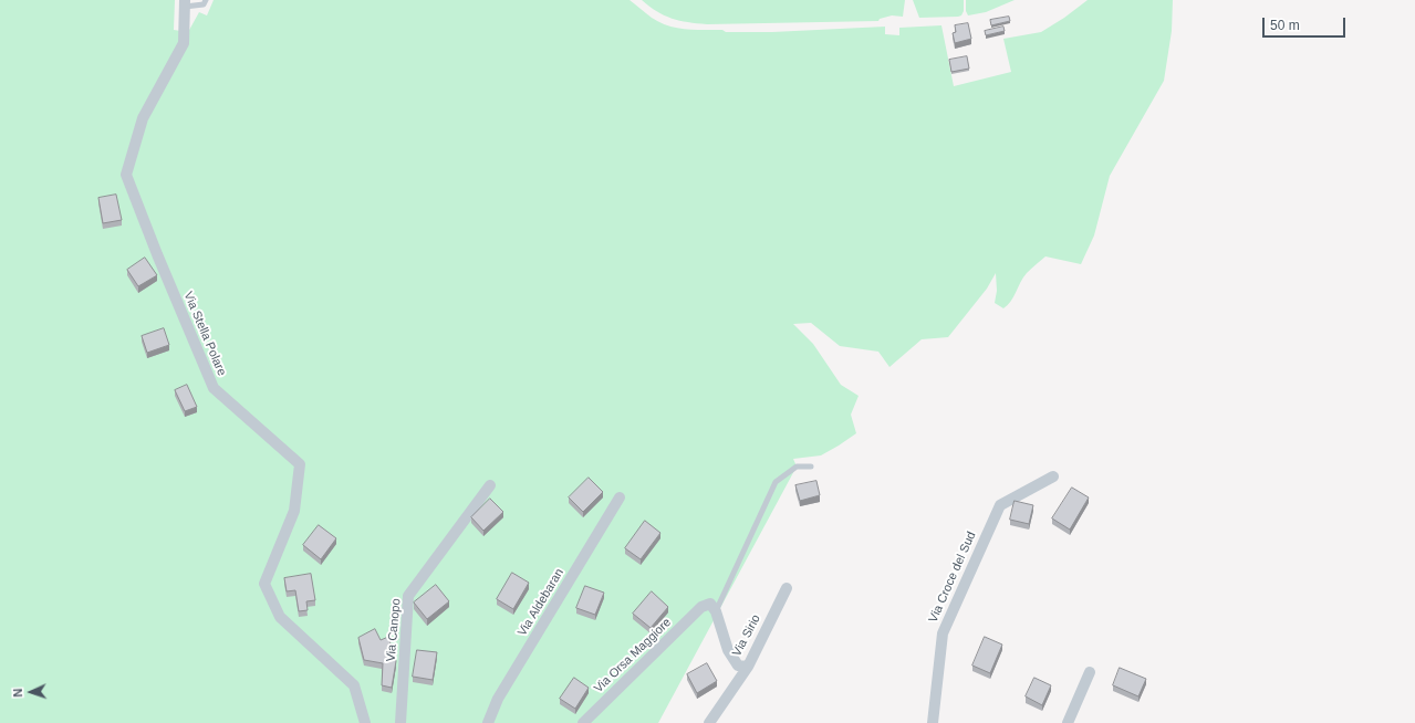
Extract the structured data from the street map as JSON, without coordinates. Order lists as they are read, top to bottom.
{
  "streets": {
    "street": [
      "Via Stella Polare",
      "Via Croce del Sud",
      "Via Aldebaran",
      "Via Canopo",
      "Via Sirio",
      "Via Orsa Maggiore"
    ]
  },
  "crossings": [
    ["Via Sirio", "Via Orsa Maggiore"]
  ],
  "scale_bar": "50 m",
  "north": "left"
}
